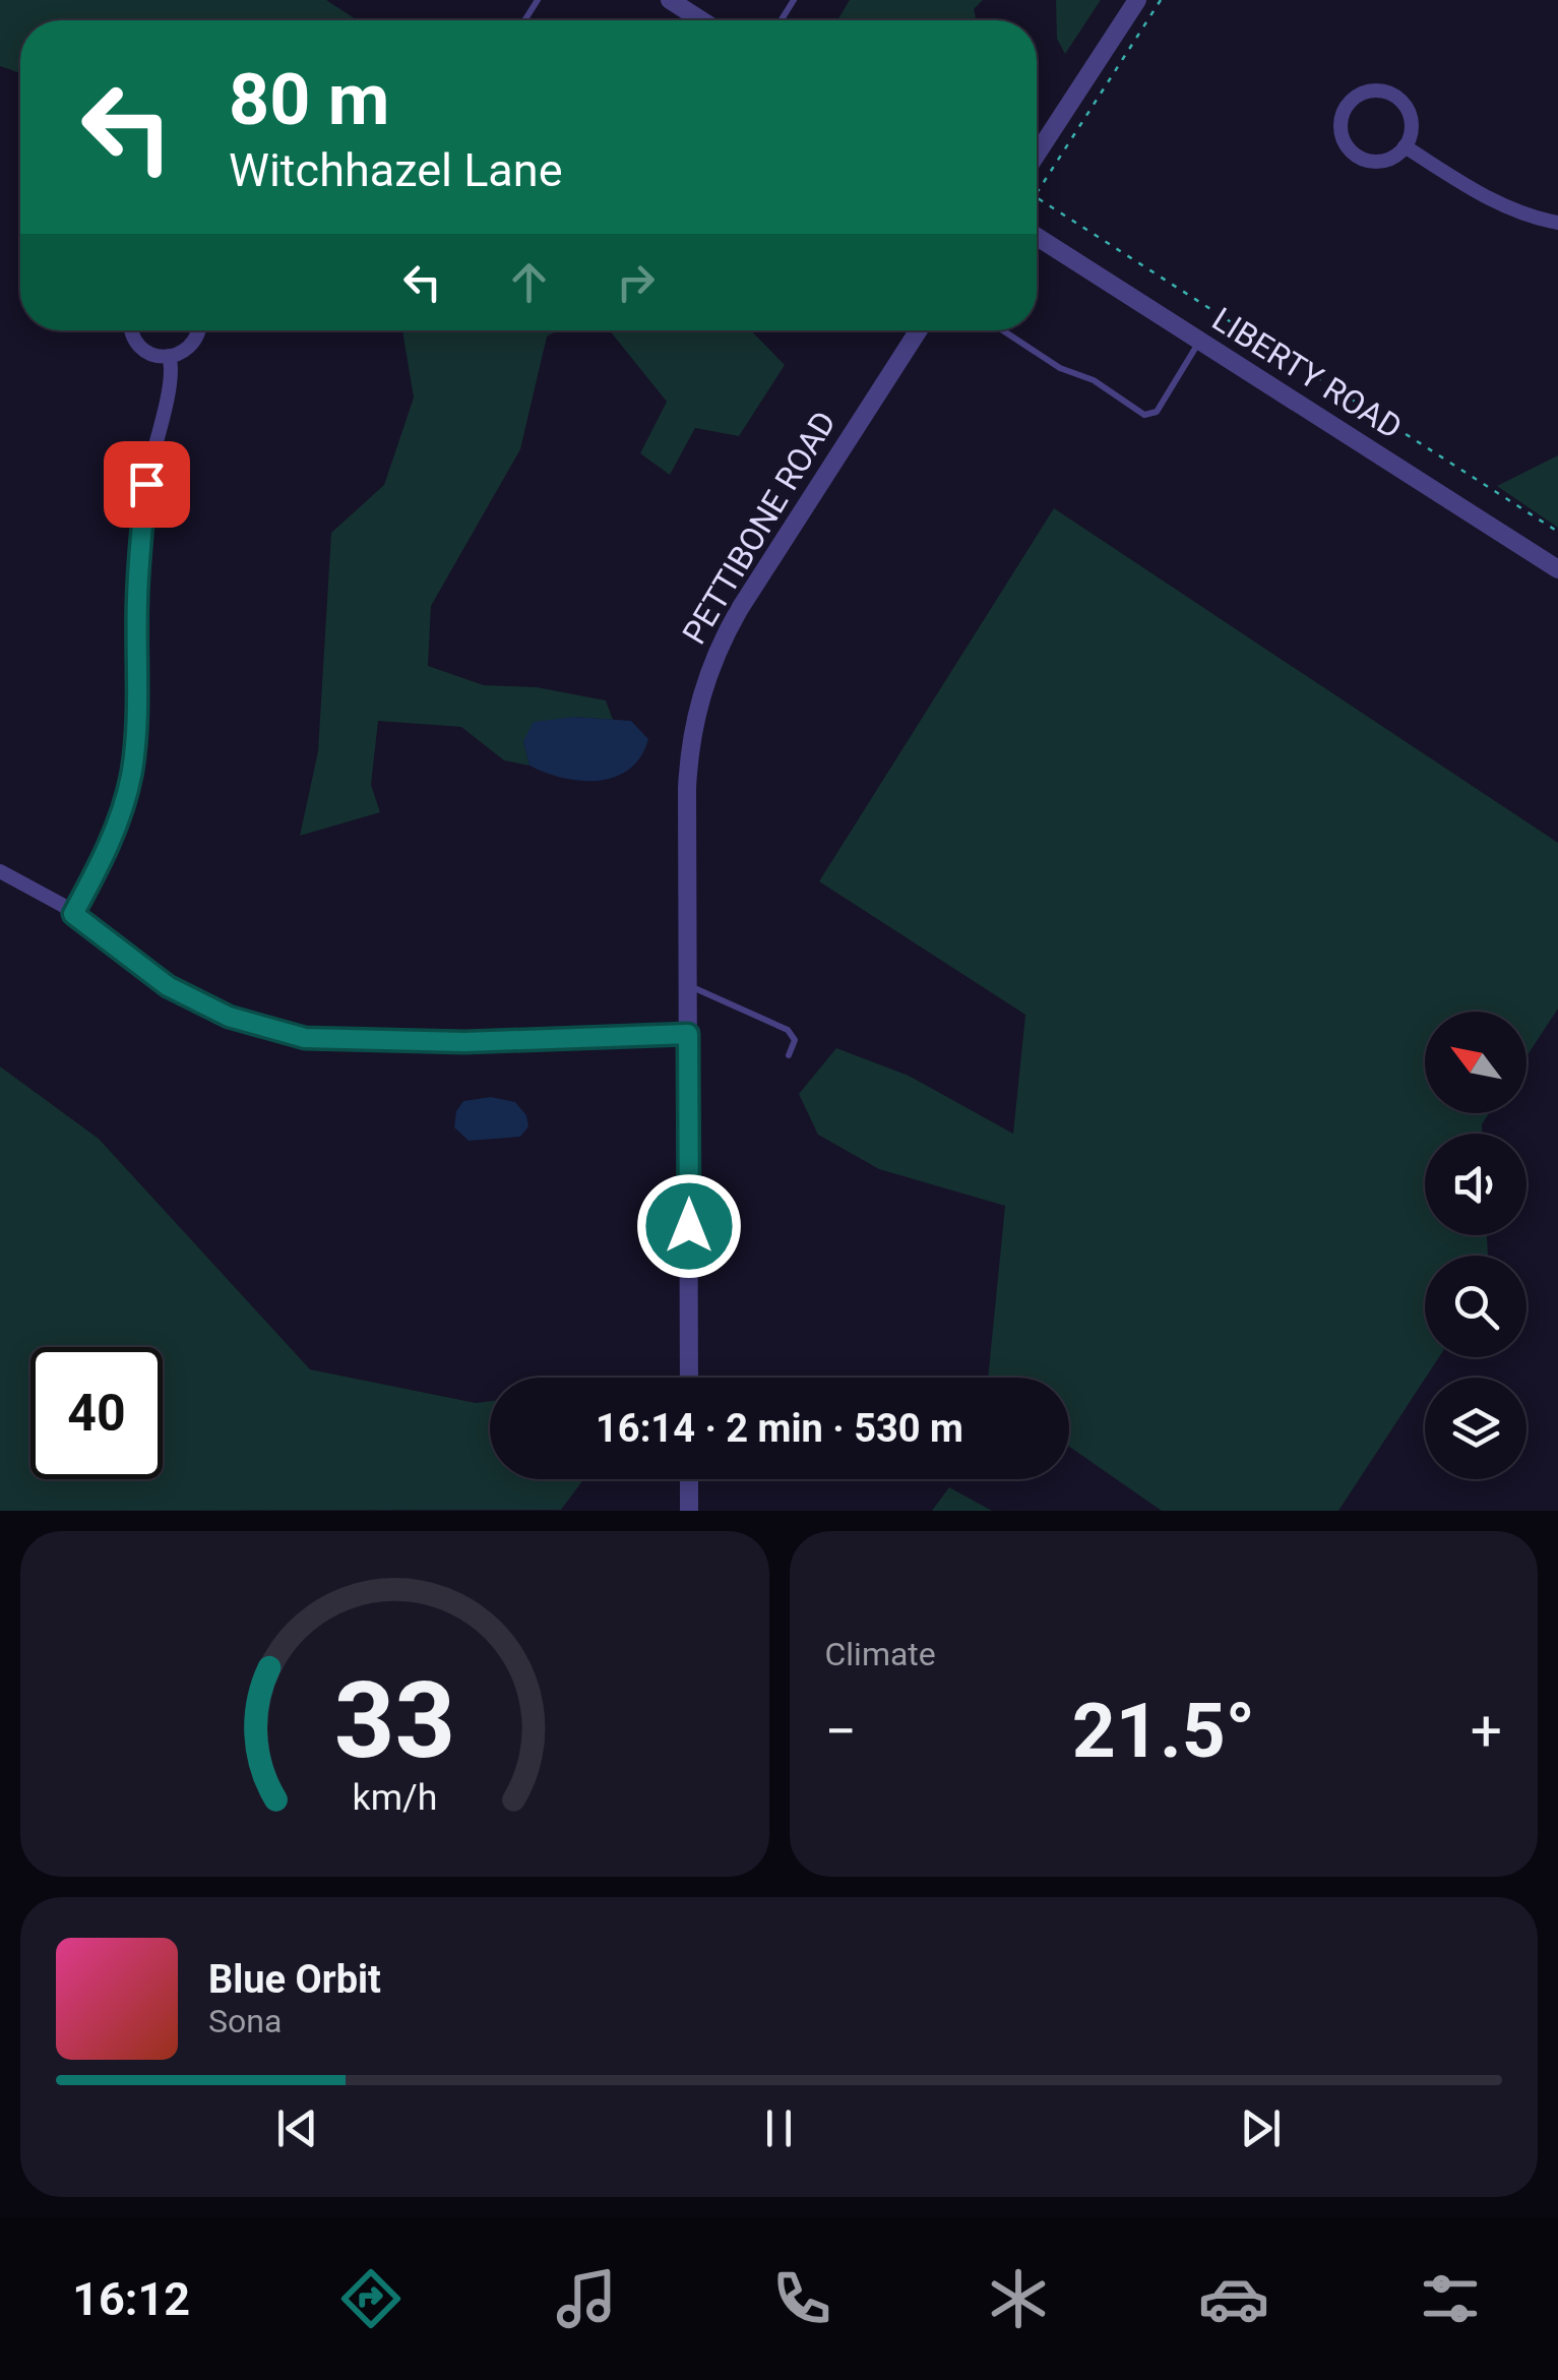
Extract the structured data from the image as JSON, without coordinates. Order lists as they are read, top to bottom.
{
  "streets": {
    "street": ["LIBERTY ROAD", "PETTIBONE ROAD"]
  },
  "north": "top left",
  "page": {
    "turn": ["80 m", "Witchhazel Lane"],
    "limit": "40",
    "trip": "16:14 · 2 min · 530 m",
    "tile": "Climate",
    "heat": ["−", "21.5°", "+"],
    "song": ["Blue Orbit", "Sona"],
    "tabs": "16:12",
    "gauge": ["33", "km/h"]
  }
}
